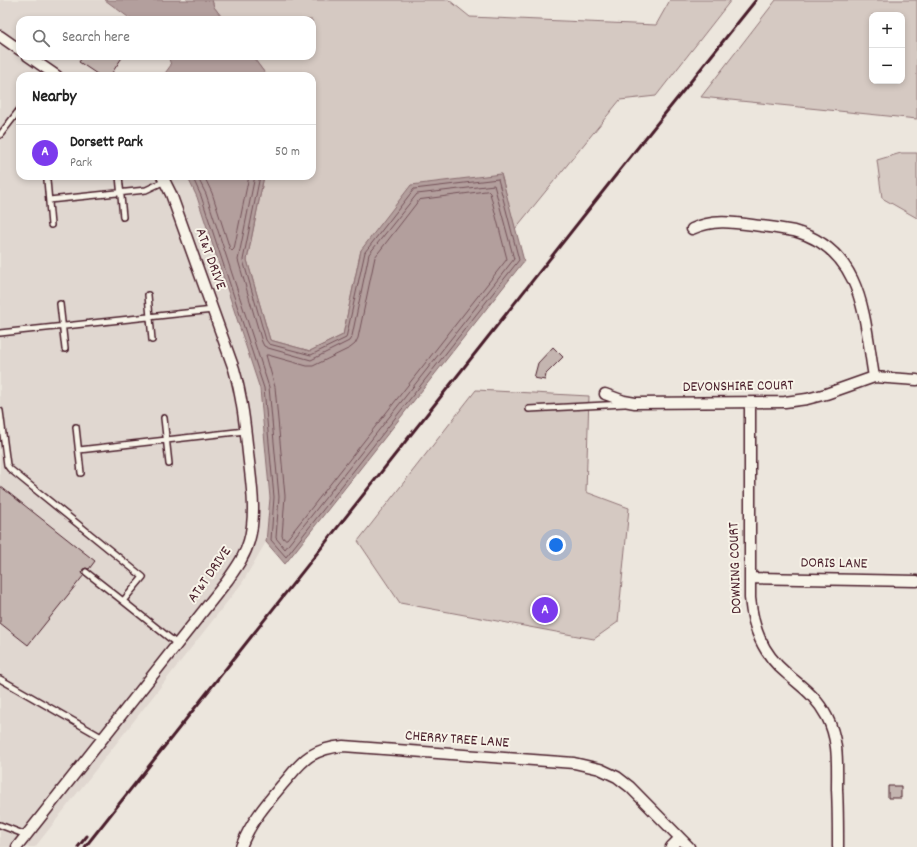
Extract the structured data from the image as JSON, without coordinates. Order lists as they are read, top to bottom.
{
  "streets": {
    "street": [
      "AT&T DRIVE",
      "DEVONSHIRE COURT",
      "DORIS LANE",
      "DOWNING COURT",
      "CHERRY TREE LANE"
    ]
  },
  "crossings": [
    ["DEVONSHIRE COURT", "DOWNING COURT"],
    ["DORIS LANE", "DOWNING COURT"]
  ],
  "page": {
    "map_buttons": ["+", "−"],
    "search": "Search here",
    "heading": "Nearby",
    "list": [
      {
        "mark": "A",
        "name": "Dorsett Park",
        "note": "Park",
        "value": "50 m"
      }
    ],
    "pins": "A"
  }
}
